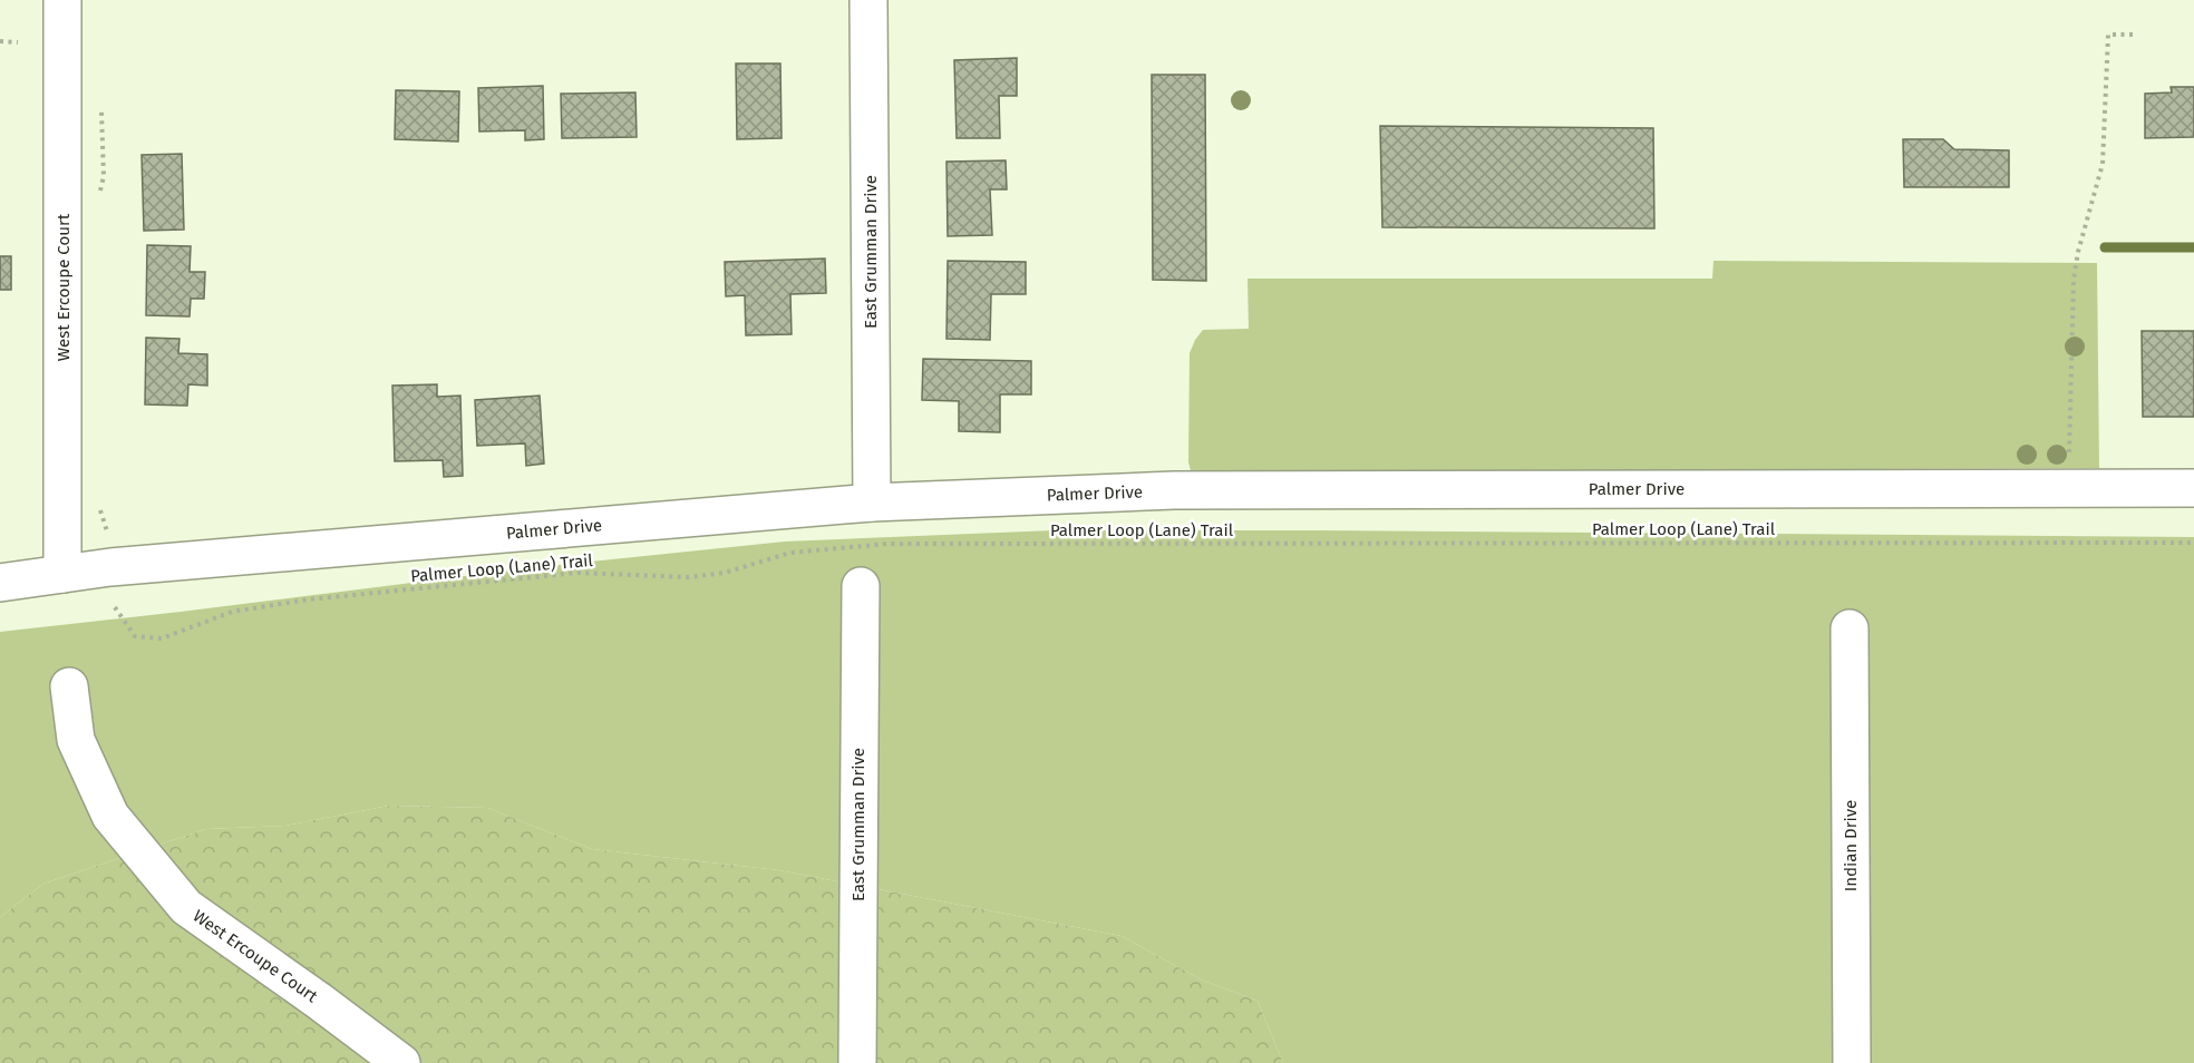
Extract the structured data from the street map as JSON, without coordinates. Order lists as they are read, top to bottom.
{
  "streets": {
    "street": [
      "East Grumman Drive",
      "West Ercoupe Court",
      "Palmer Drive",
      "Indian Drive"
    ],
    "path": ["Palmer Loop (Lane) Trail"]
  },
  "crossings": [
    ["East Grumman Drive", "Palmer Drive"],
    ["West Ercoupe Court", "Palmer Drive"]
  ]
}
